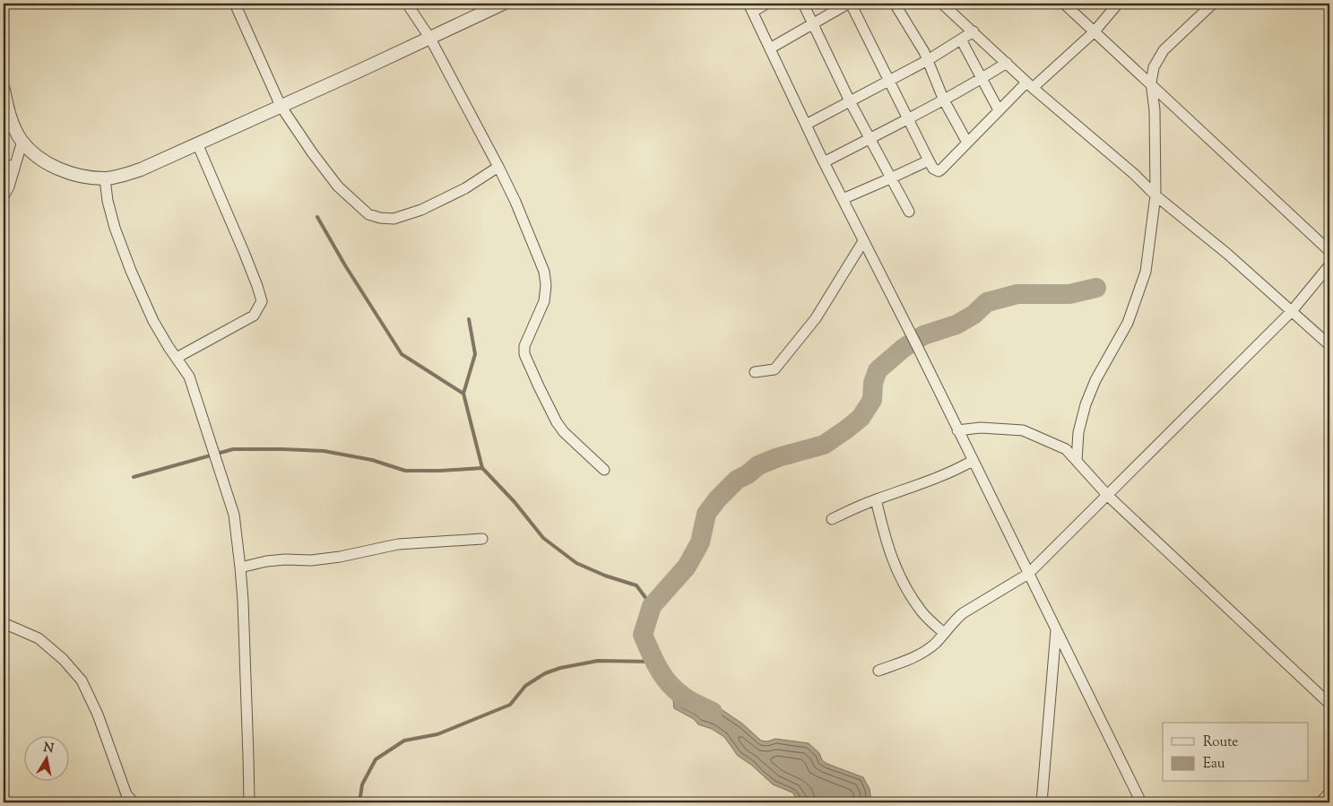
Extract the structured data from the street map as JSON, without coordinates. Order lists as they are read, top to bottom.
{
  "legend": ["Route", "Eau"],
  "north": "top"
}
